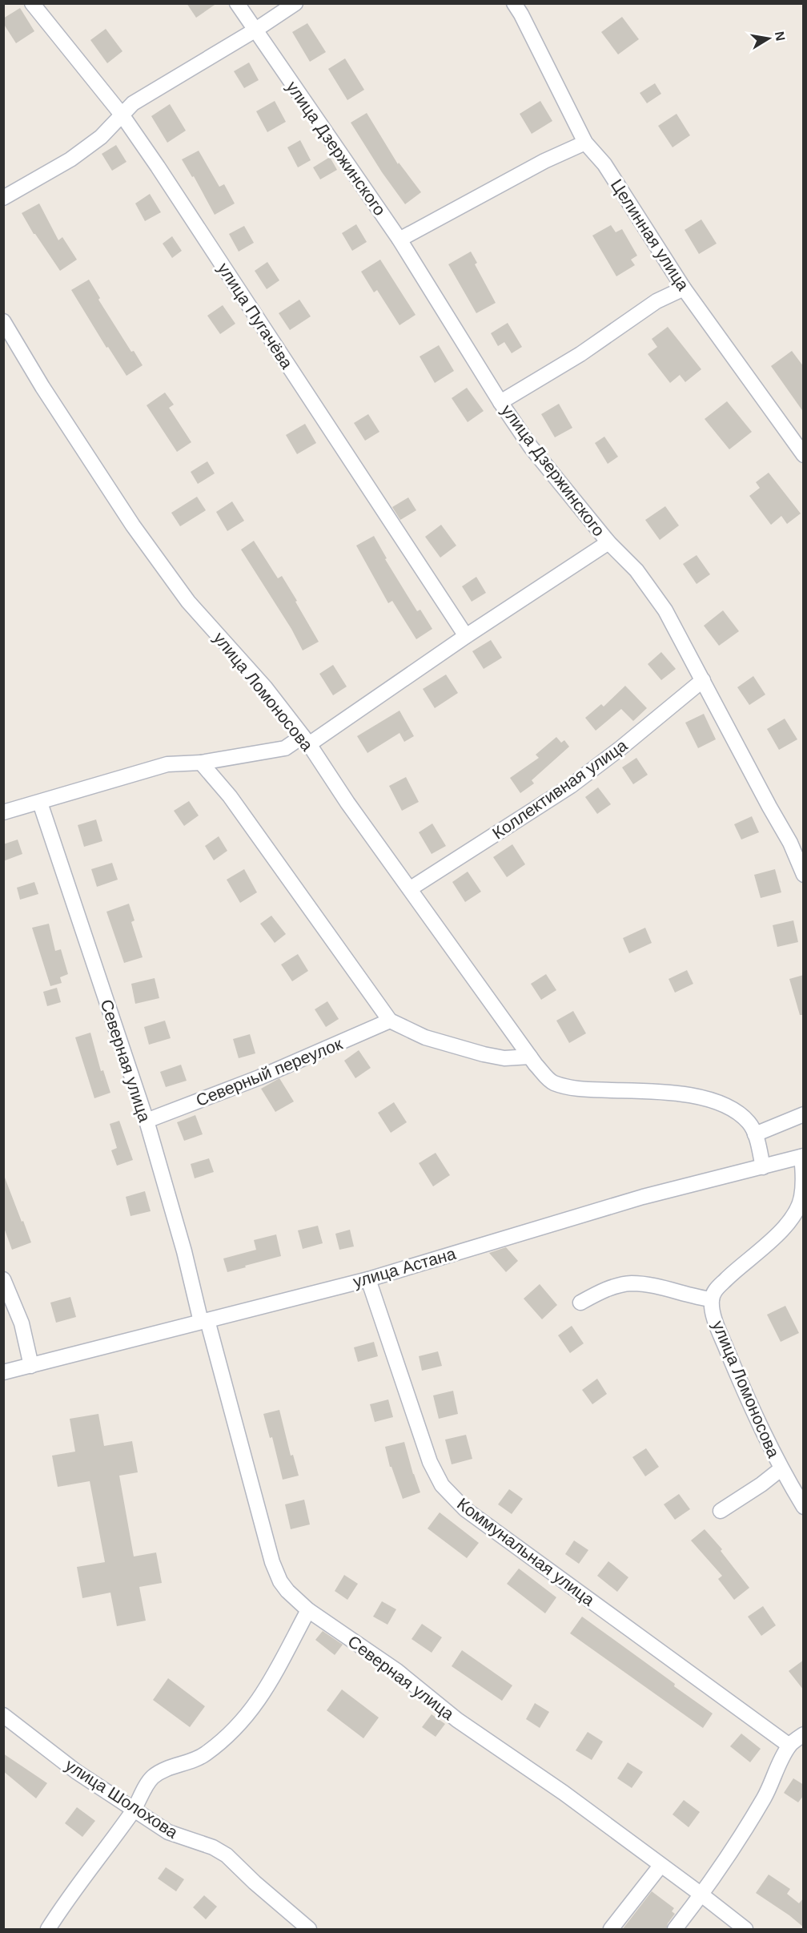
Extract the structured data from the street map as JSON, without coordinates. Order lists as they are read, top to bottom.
{
  "streets": {
    "street": [
      "улица Дзержинского",
      "Целинная улица",
      "улица Пугачёва",
      "улица Ломоносова",
      "Коллективная улица",
      "Северная улица",
      "Северный переулок",
      "улица Астана",
      "Коммунальная улица",
      "улица Шолохова"
    ]
  },
  "crossings": [
    ["улица Дзержинского", "Коллективная улица"],
    ["улица Ломоносова", "Коллективная улица"],
    ["улица Ломоносова", "улица Астана"],
    ["Северная улица", "Северный переулок"],
    ["Северная улица", "улица Астана"],
    ["улица Астана", "Коммунальная улица"]
  ],
  "north": "right"
}
